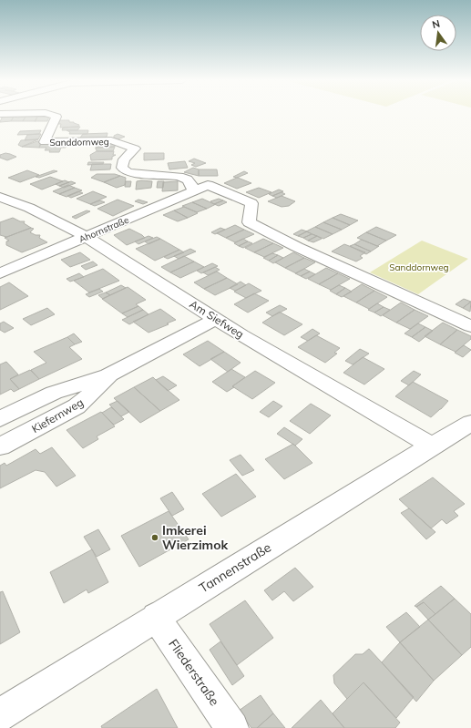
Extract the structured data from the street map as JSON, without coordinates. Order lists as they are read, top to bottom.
{
  "streets": {
    "street": [
      "Sanddornweg",
      "Ahornstraße",
      "Am Siefweg",
      "Kiefernweg",
      "Tannenstraße",
      "Fliederstraße"
    ]
  },
  "crossings": [
    ["Sanddornweg", "Ahornstraße"],
    ["Ahornstraße", "Am Siefweg"],
    ["Am Siefweg", "Kiefernweg"],
    ["Am Siefweg", "Tannenstraße"],
    ["Tannenstraße", "Fliederstraße"]
  ],
  "parks": ["Sanddornweg"],
  "places": ["Imkerei Wierzimok"],
  "north": "top"
}
